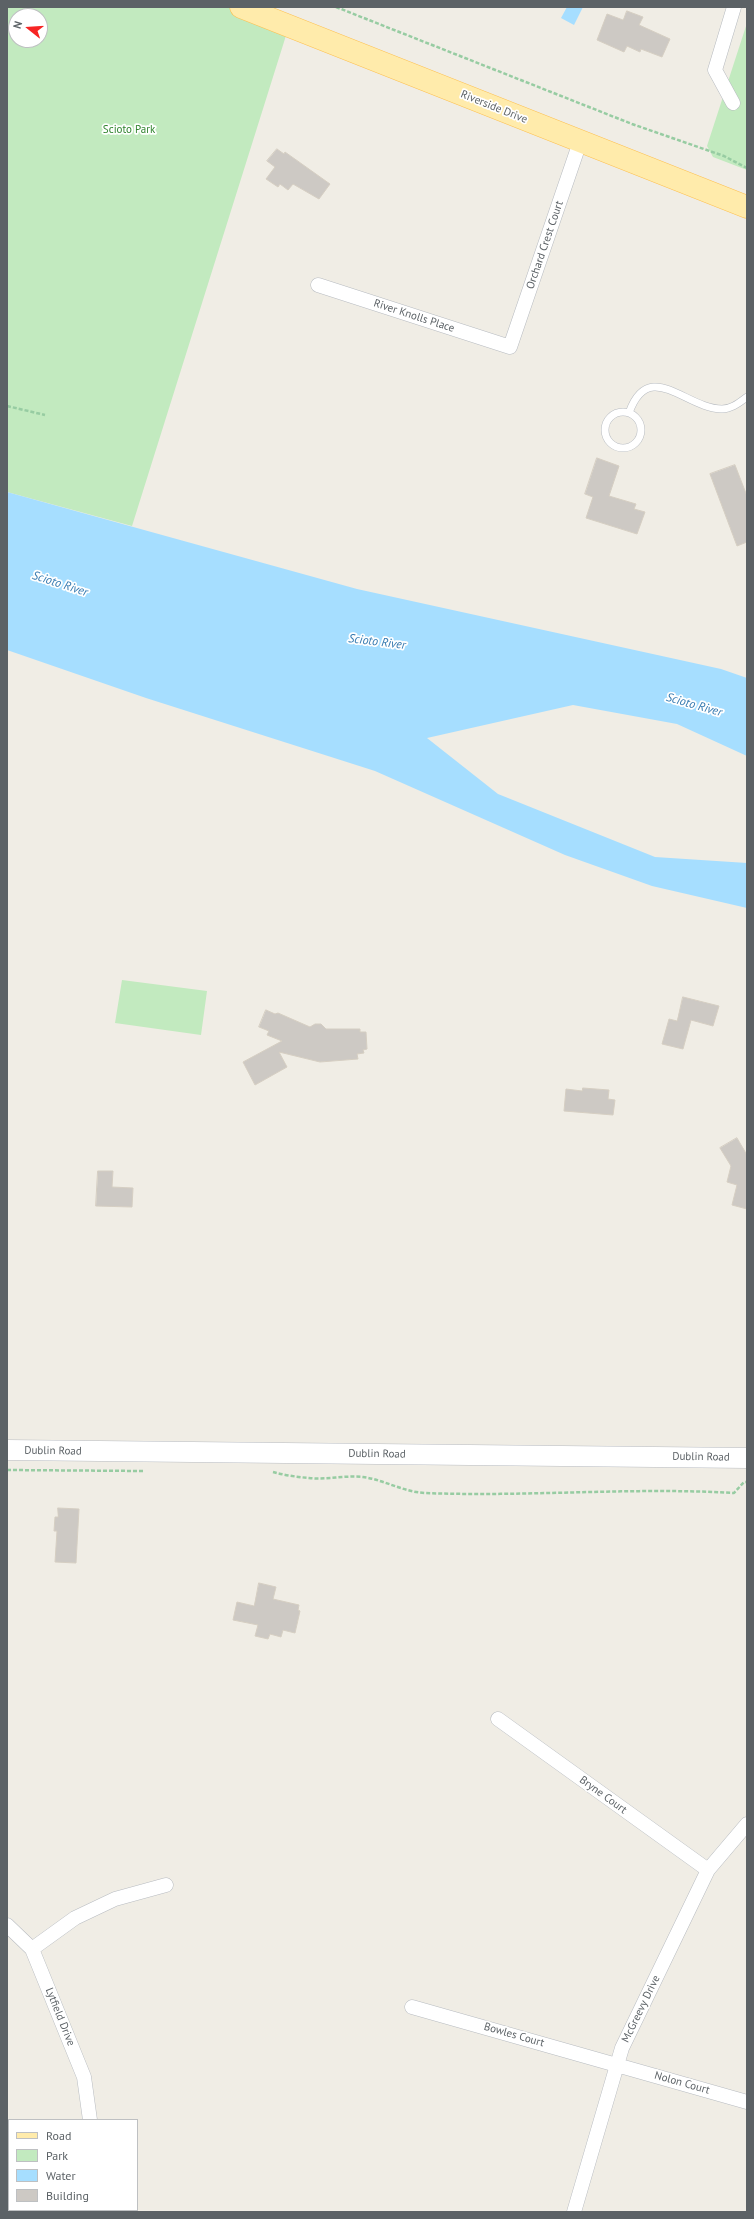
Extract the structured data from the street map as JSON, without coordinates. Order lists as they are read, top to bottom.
{
  "streets": {
    "main road": ["Riverside Drive", "Dublin Road"],
    "street": [
      "Orchard Crest Court",
      "River Knolls Place",
      "Bryne Court",
      "McGreevy Drive",
      "Lytfield Drive",
      "Bowles Court",
      "Nolon Court"
    ]
  },
  "crossings": [
    ["Riverside Drive", "Orchard Crest Court"],
    ["Orchard Crest Court", "River Knolls Place"],
    ["Bryne Court", "McGreevy Drive"],
    ["McGreevy Drive", "Bowles Court"],
    ["McGreevy Drive", "Nolon Court"],
    ["Bowles Court", "Nolon Court"]
  ],
  "water": ["Scioto River"],
  "parks": ["Scioto Park"],
  "legend": [
    "Road",
    "Park",
    "Water",
    "Building"
  ],
  "north": "left"
}
